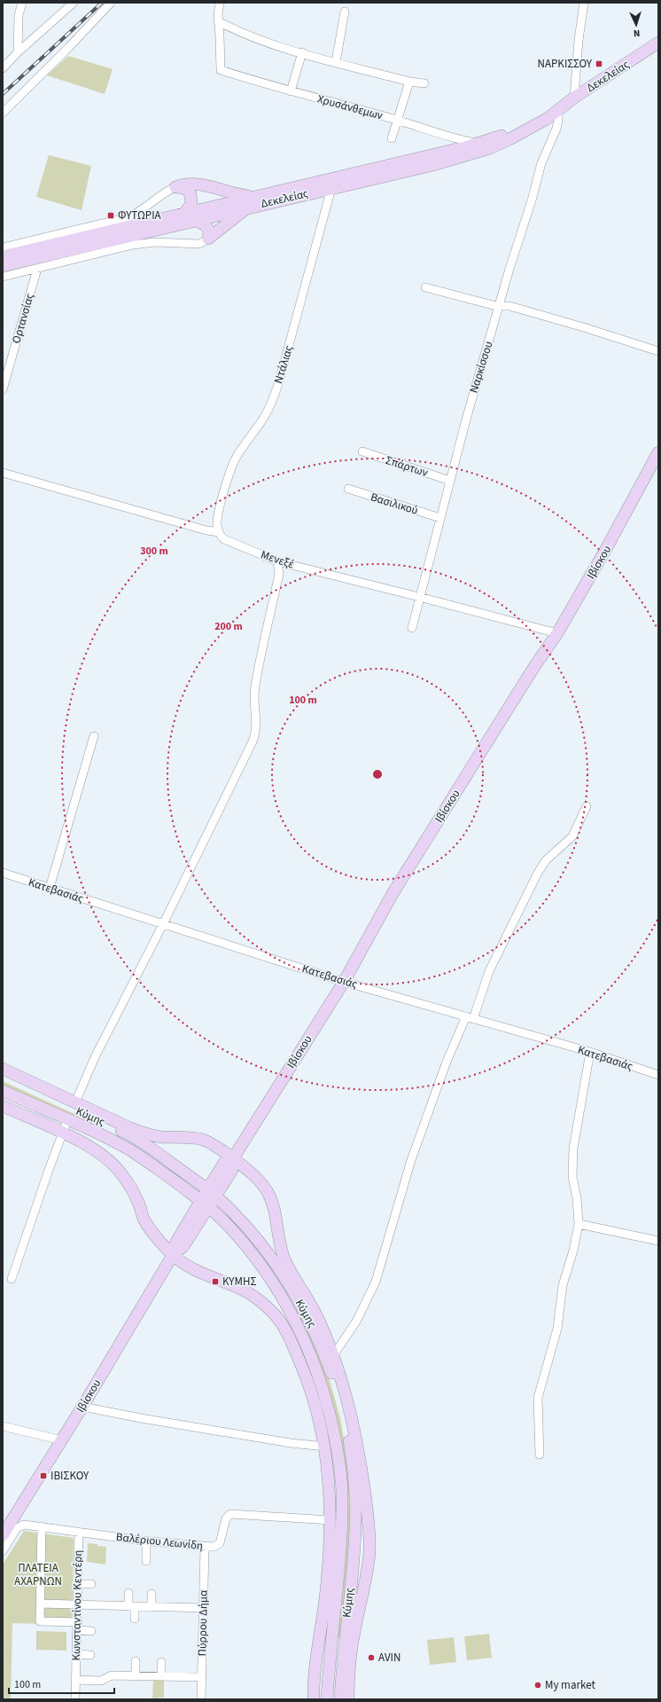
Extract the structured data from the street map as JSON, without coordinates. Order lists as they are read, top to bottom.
{
  "streets": {
    "main road": ["Δεκελείας", "Ιβίσκου", "Κύμης"],
    "street": [
      "Χρυσάνθεμων",
      "Ορτανσίας",
      "Ντάλιας",
      "Ναρκίσσου",
      "Σπάρτων",
      "Βασιλικού",
      "Μενεξέ",
      "Κατεβασιάς",
      "Βαλέριου Λεωνίδη",
      "Κωνσταντίνου Κεντέρη",
      "Πύρρου Δήμα"
    ]
  },
  "crossings": [
    ["Δεκελείας", "Χρυσάνθεμων"],
    ["Δεκελείας", "Ντάλιας"],
    ["Δεκελείας", "Ναρκίσσου"],
    ["Ντάλιας", "Μενεξέ"],
    ["Ναρκίσσου", "Σπάρτων"],
    ["Ναρκίσσου", "Βασιλικού"],
    ["Ναρκίσσου", "Μενεξέ"],
    ["Μενεξέ", "Ιβίσκου"],
    ["Ιβίσκου", "Κατεβασιάς"],
    ["Ιβίσκου", "Κύμης"],
    ["Βαλέριου Λεωνίδη", "Κωνσταντίνου Κεντέρη"],
    ["Βαλέριου Λεωνίδη", "Πύρρου Δήμα"]
  ],
  "parks": ["ΠΛΑΤΕΙΑ ΑΧΑΡΝΩΝ"],
  "places": {
    "transit": [
      "ΝΑΡΚΙΣΣΟΥ",
      "ΦΥΤΩΡΙΑ",
      "ΚΥΜΗΣ",
      "ΙΒΙΣΚΟΥ"
    ],
    "other": ["AVIN", "My market"]
  },
  "scale_bar": "100 m",
  "north": "bottom",
  "rings": ["300 m", "200 m", "100 m"]
}
